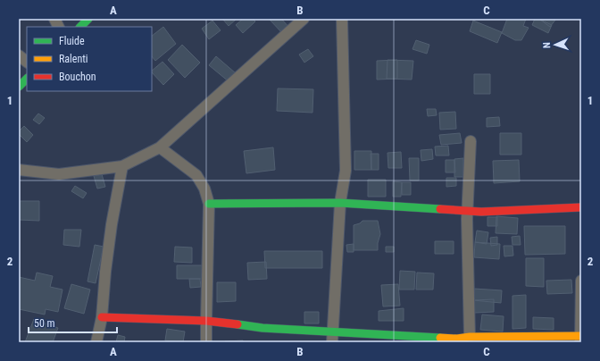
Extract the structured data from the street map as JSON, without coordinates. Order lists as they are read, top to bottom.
{
  "legend": ["Fluide", "Ralenti", "Bouchon"],
  "scale_bar": "50 m",
  "north": "left",
  "grid": {
    "columns": ["A", "B", "C"],
    "rows": ["1", "2"]
  }
}
